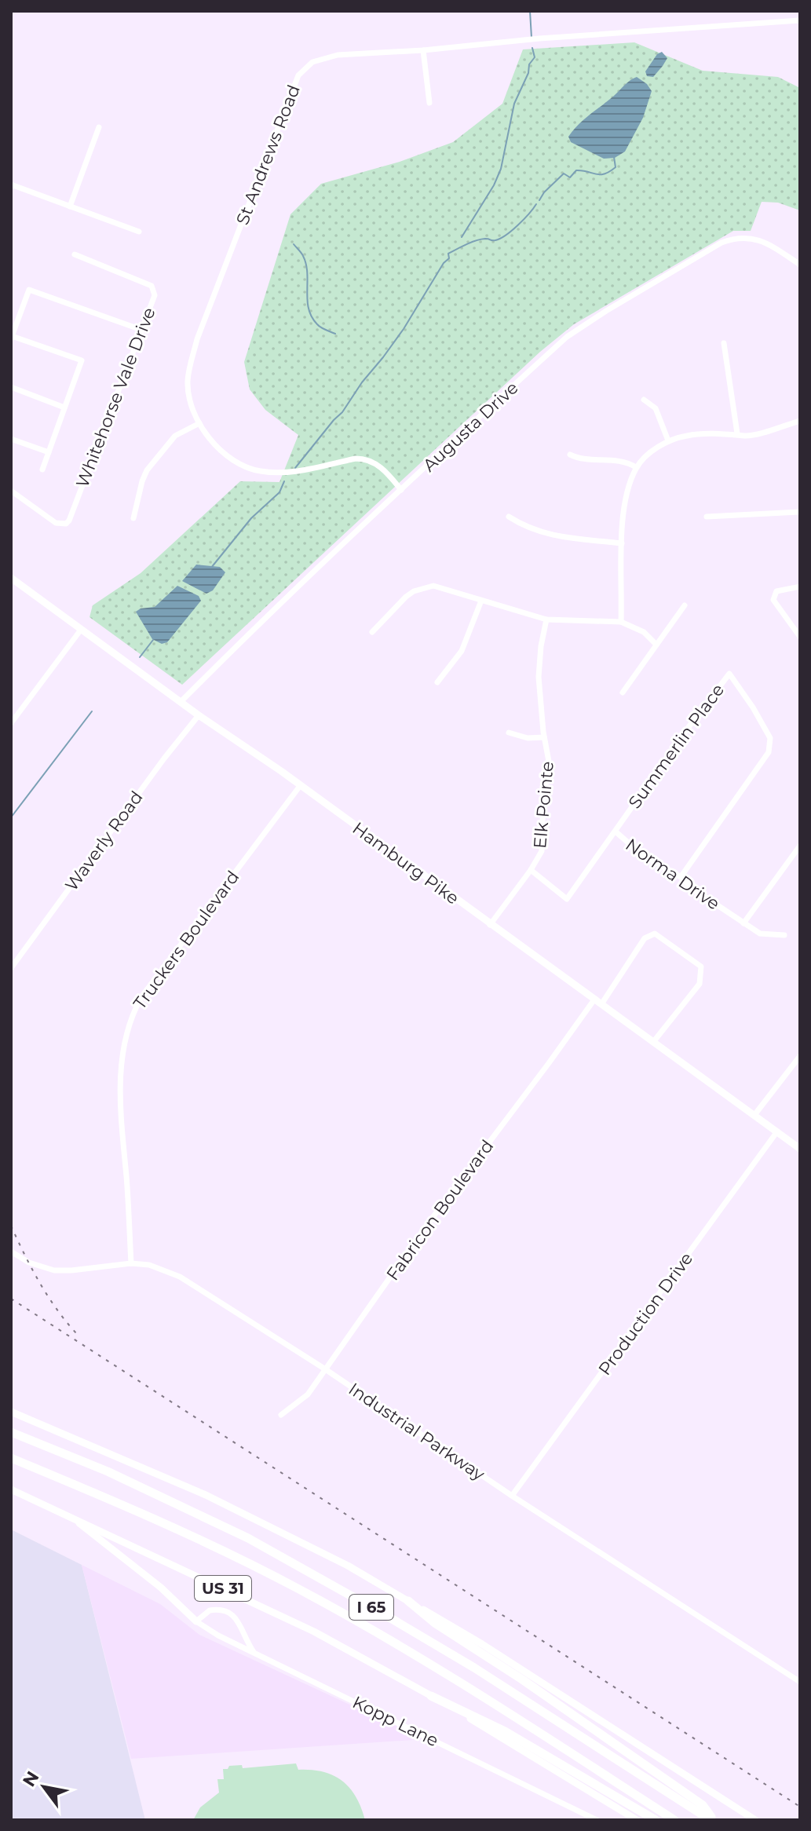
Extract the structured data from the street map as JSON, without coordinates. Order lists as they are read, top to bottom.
{
  "streets": {
    "highway": ["I 65"],
    "main road": ["Hamburg Pike", "US 31"],
    "street": [
      "St Andrews Road",
      "Whitehorse Vale Drive",
      "Augusta Drive",
      "Summerlin Place",
      "Elk Pointe",
      "Waverly Road",
      "Norma Drive",
      "Truckers Boulevard",
      "Fabricon Boulevard",
      "Production Drive",
      "Industrial Parkway",
      "Kopp Lane"
    ]
  },
  "crossings": [
    ["St Andrews Road", "Augusta Drive"],
    ["Augusta Drive", "Hamburg Pike"],
    ["Summerlin Place", "Norma Drive"],
    ["Elk Pointe", "Hamburg Pike"],
    ["Elk Pointe", "Norma Drive"],
    ["Waverly Road", "Hamburg Pike"],
    ["Hamburg Pike", "Truckers Boulevard"],
    ["Hamburg Pike", "Fabricon Boulevard"],
    ["Hamburg Pike", "Production Drive"],
    ["Truckers Boulevard", "Industrial Parkway"],
    ["Fabricon Boulevard", "Industrial Parkway"],
    ["Production Drive", "Industrial Parkway"]
  ],
  "north": "top left"
}
